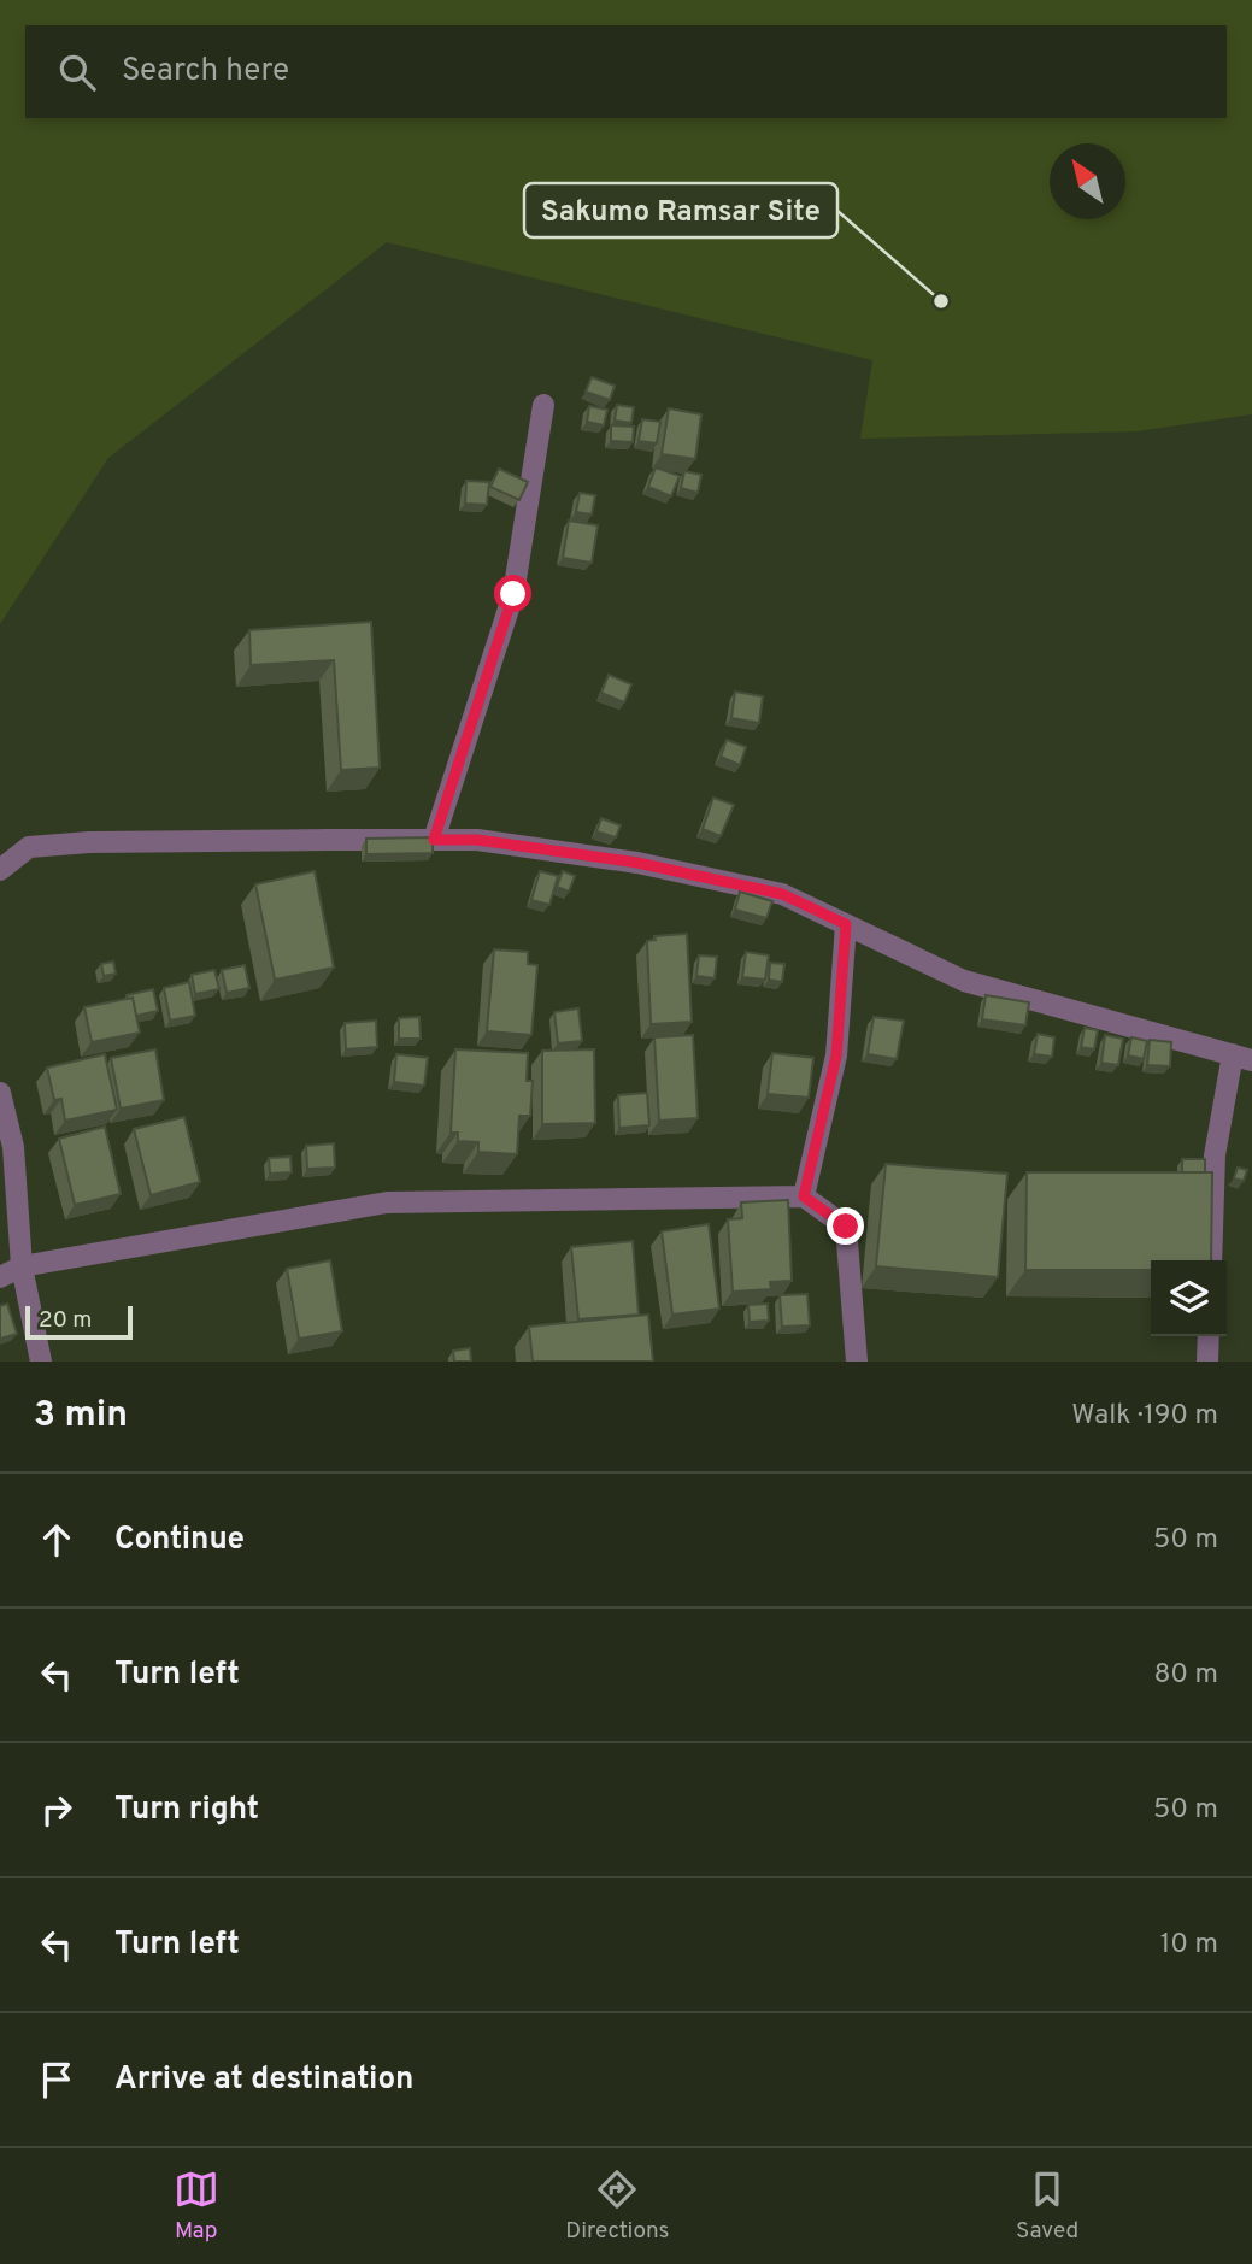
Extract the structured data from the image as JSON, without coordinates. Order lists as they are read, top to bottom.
{
  "places": ["Sakumo Ramsar Site"],
  "scale_bar": "20 m",
  "north": "top left",
  "page": {
    "search": "Search here",
    "scale": "20 m",
    "heading": ["3 min", "Walk · 190 m"],
    "list": [
      ["Continue", "50 m"],
      ["Turn left", "80 m"],
      ["Turn right", "50 m"],
      ["Turn left", "10 m"],
      "Arrive at destination"
    ],
    "nav": ["Map", "Directions", "Saved"]
  }
}
